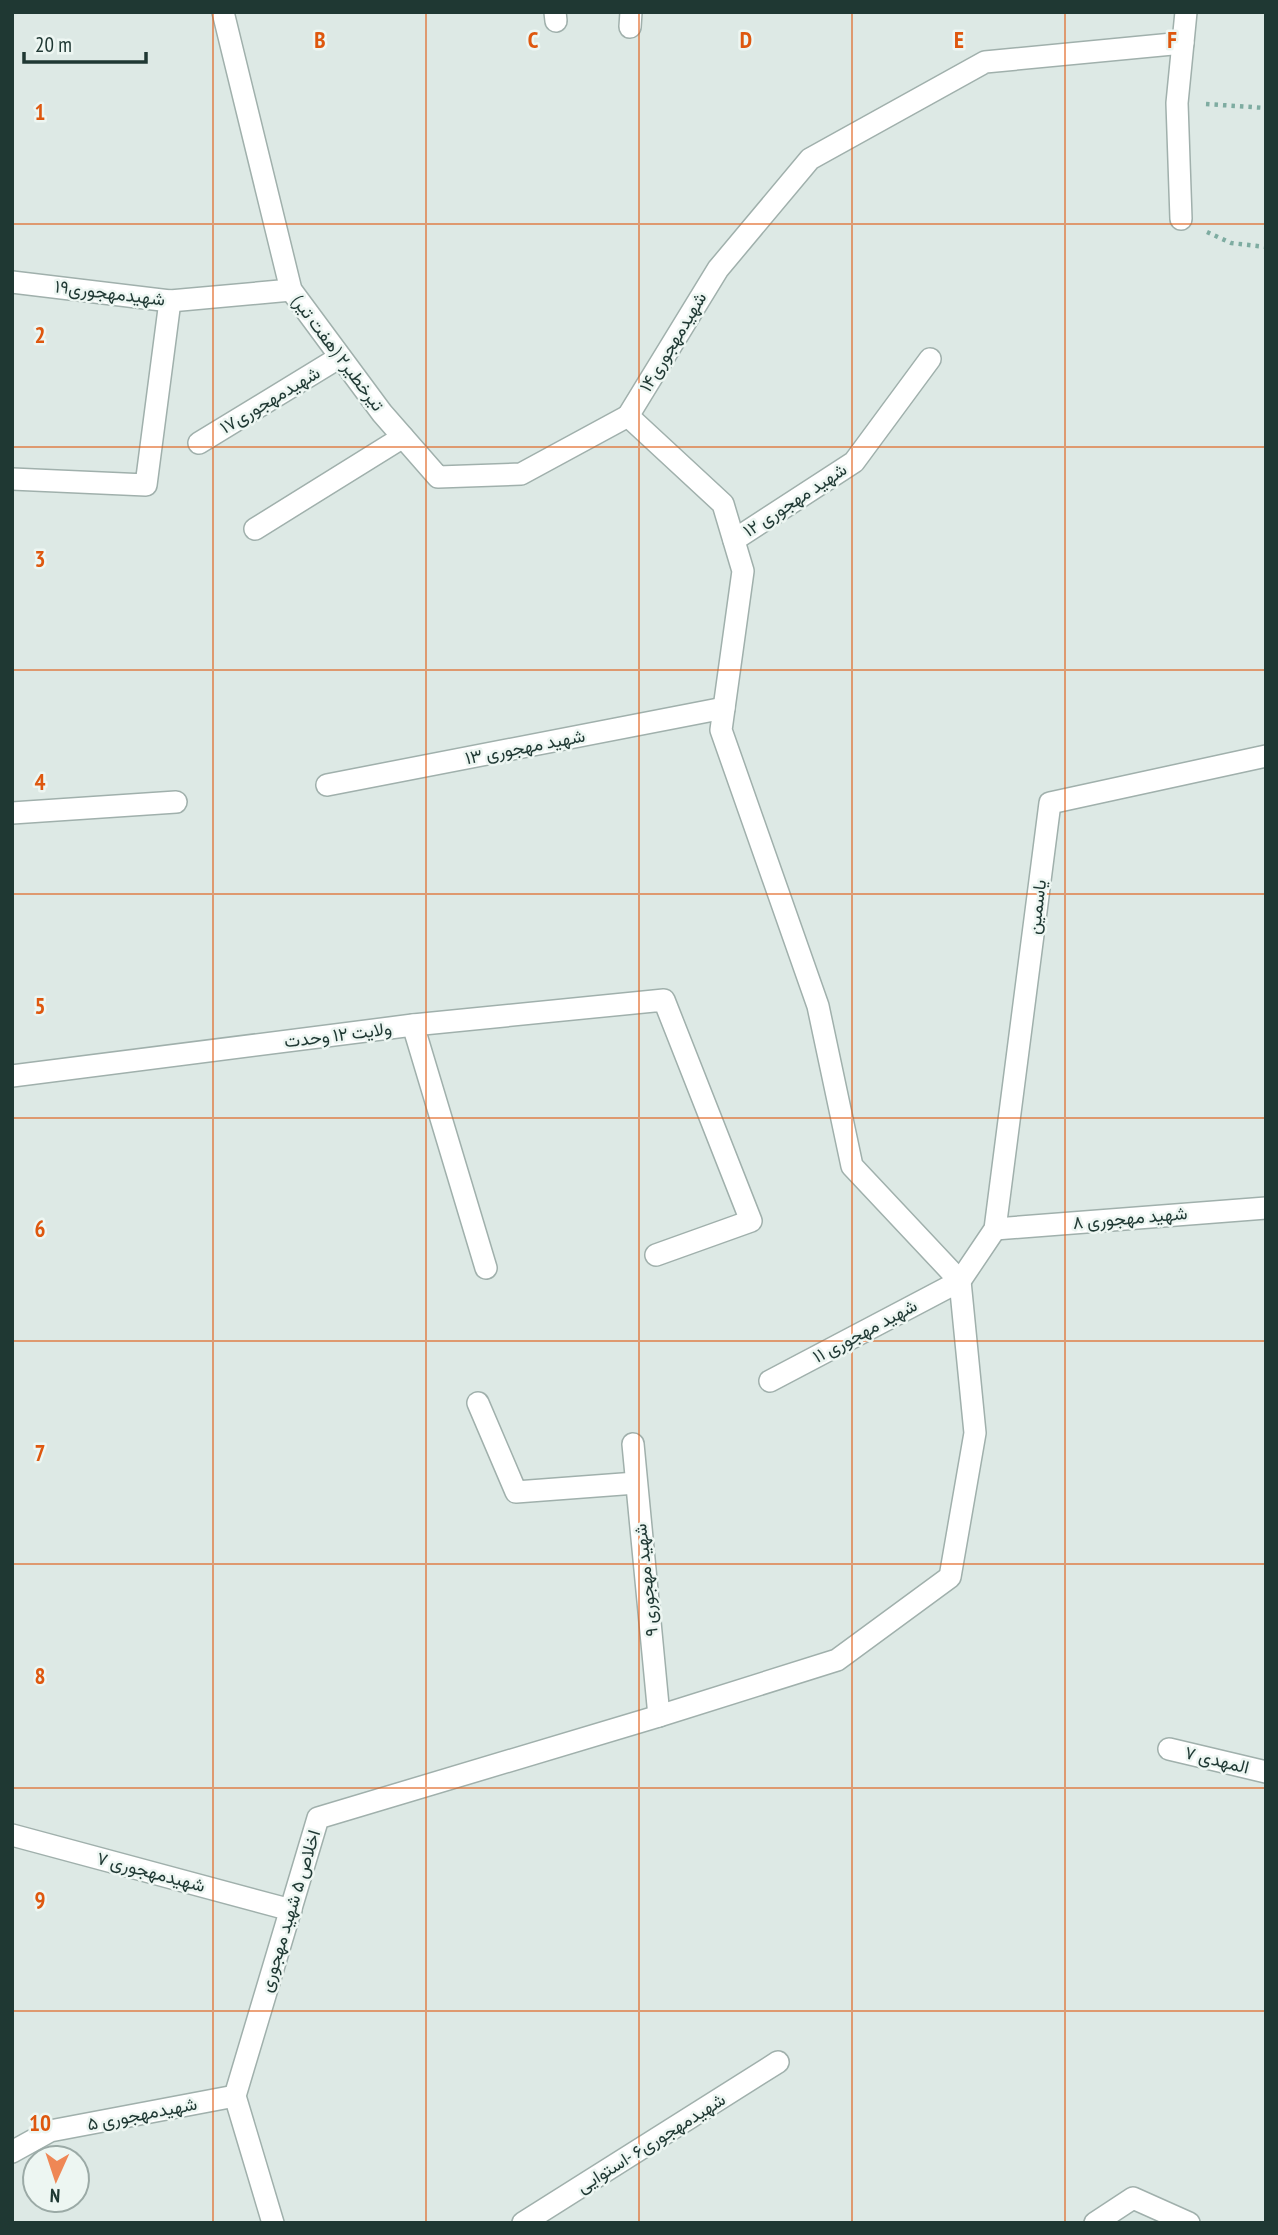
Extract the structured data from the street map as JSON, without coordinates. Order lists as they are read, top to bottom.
{
  "streets": {
    "street": [
      "شهیدمهجوری۱۹",
      "شهیدمهجوری۱۴",
      "تیرخطیر۲ (هفت تیر)",
      "شهیدمهجوری۱۷",
      "شهید مهجوری ۱۲",
      "شهید مهجوری ۱۳",
      "یاسمین",
      "ولایت ۱۲ وحدت",
      "شهید مهجوری ۸",
      "شهید مهجوری ۱۱",
      "شهید مهجوری ۹",
      "المهدی ۷",
      "شهیدمهجوری ۷",
      "اخلاص ۵ شهید مهجوری",
      "شهیدمهجوری ۵",
      "شهیدمهجوری۶ -استوایی"
    ]
  },
  "crossings": [
    ["شهیدمهجوری۱۹", "تیرخطیر۲ (هفت تیر)"],
    ["شهیدمهجوری۱۴", "تیرخطیر۲ (هفت تیر)"],
    ["تیرخطیر۲ (هفت تیر)", "شهیدمهجوری۱۷"],
    ["یاسمین", "شهید مهجوری ۸"],
    ["شهید مهجوری ۹", "اخلاص ۵ شهید مهجوری"],
    ["شهیدمهجوری ۷", "اخلاص ۵ شهید مهجوری"],
    ["اخلاص ۵ شهید مهجوری", "شهیدمهجوری ۵"]
  ],
  "scale_bar": "20 m",
  "north": "bottom",
  "grid": {
    "columns": [
      "B",
      "C",
      "D",
      "E",
      "F"
    ],
    "rows": [
      "1",
      "2",
      "3",
      "4",
      "5",
      "6",
      "7",
      "8",
      "9",
      "10"
    ]
  }
}
